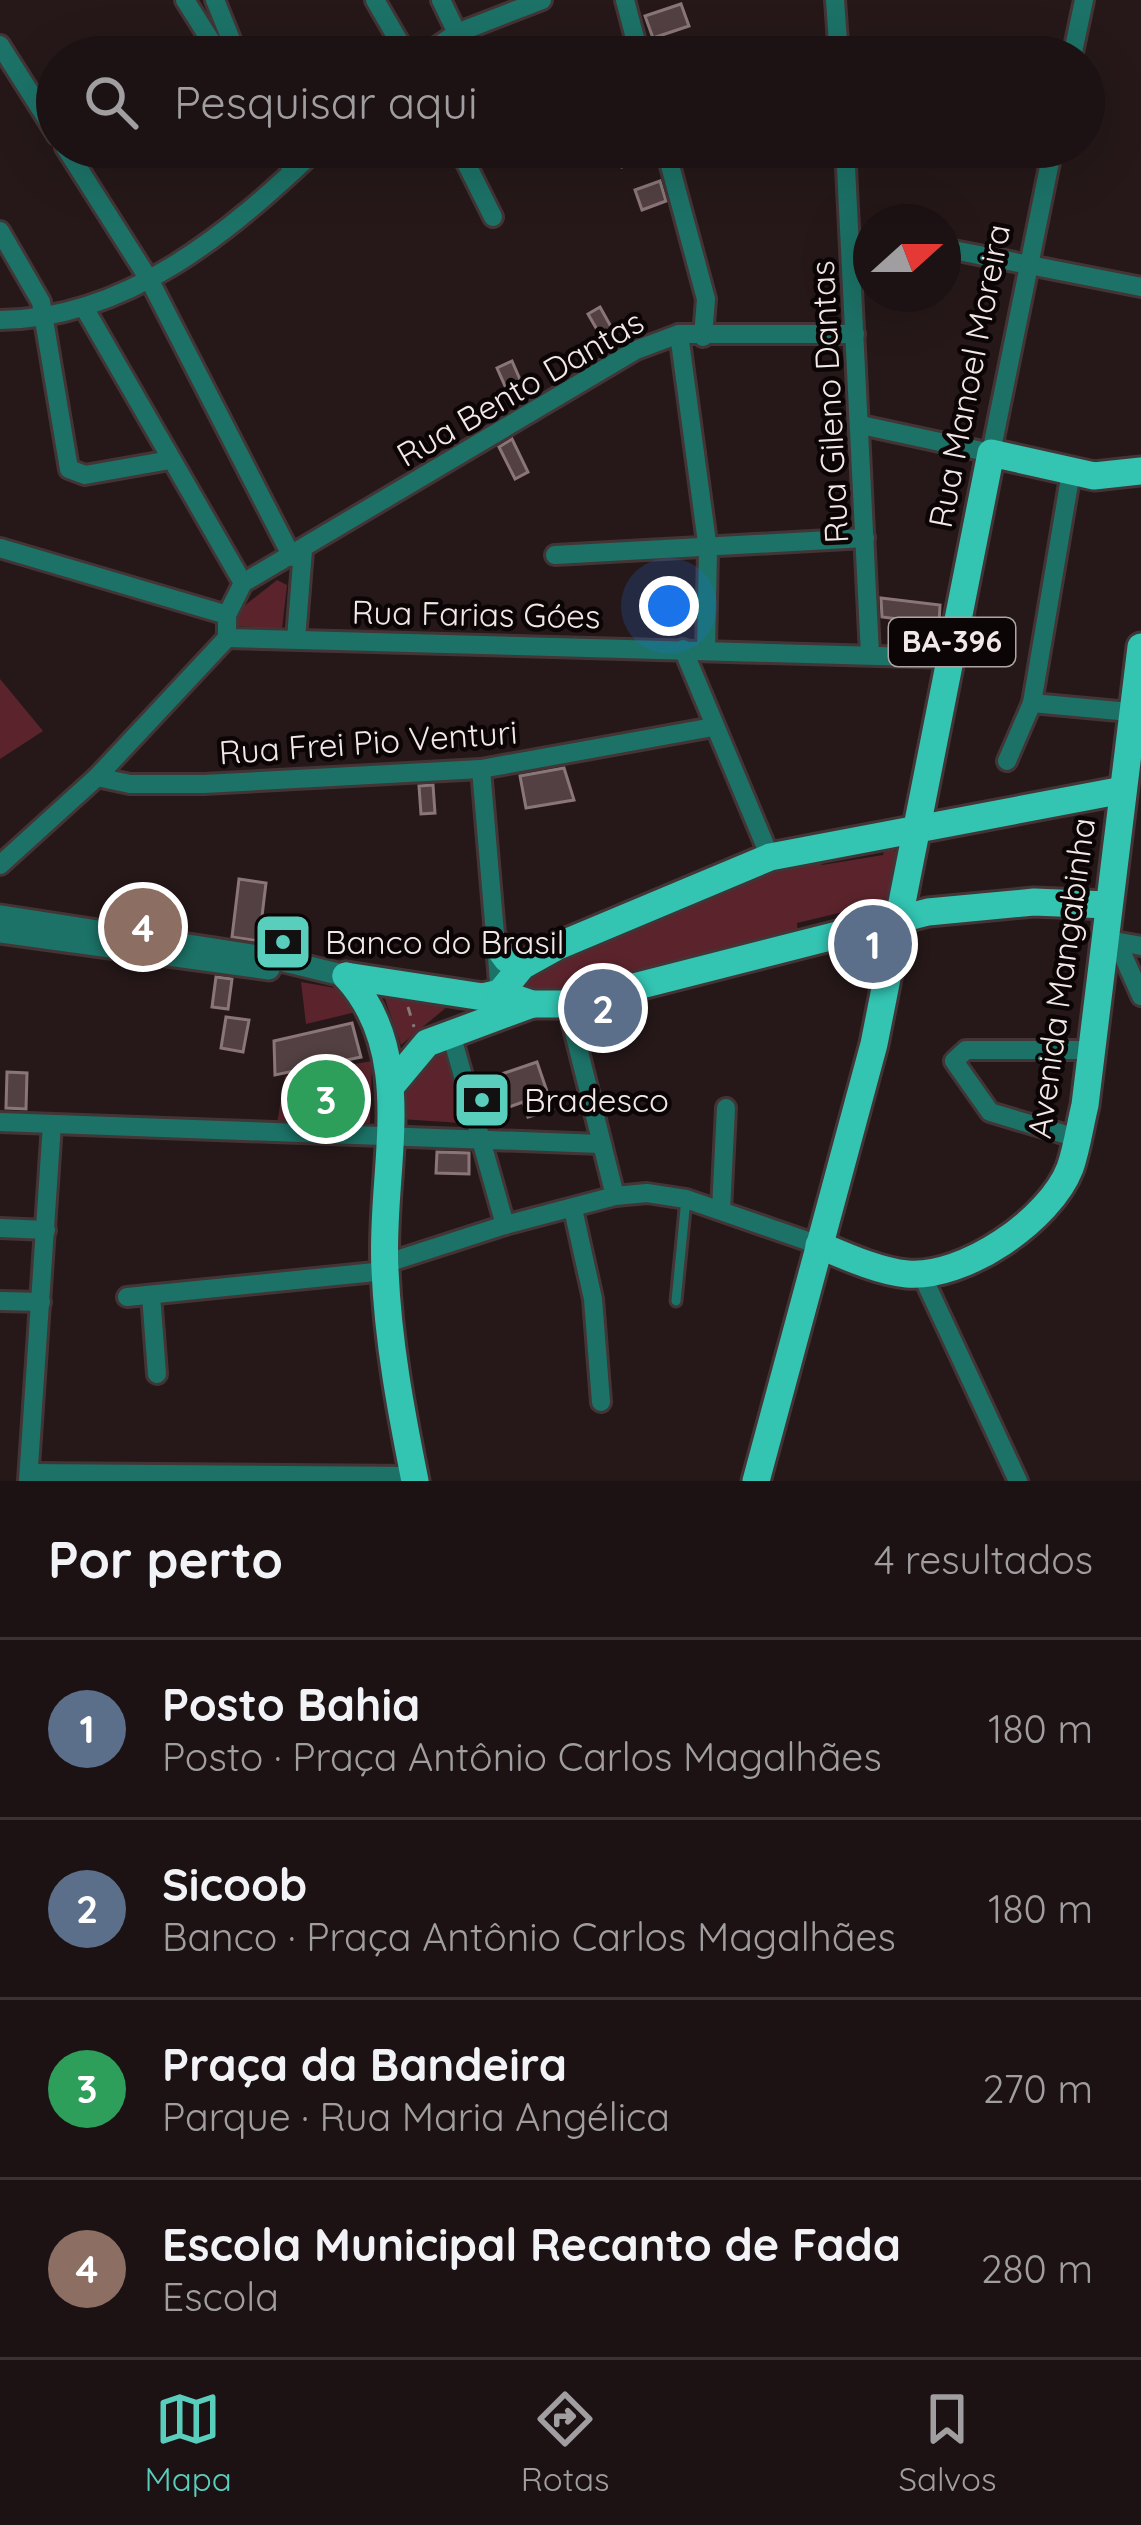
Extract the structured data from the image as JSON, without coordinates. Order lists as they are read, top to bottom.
{
  "streets": {
    "main road": ["Rua Manoel Moreira", "BA-396", "Avenida Mangabinha"],
    "street": [
      "Rua Bento Dantas",
      "Rua Gileno Dantas",
      "Rua Farias Góes",
      "Rua Frei Pio Venturi"
    ]
  },
  "crossings": [
    ["Rua Manoel Moreira", "Rua Farias Góes"],
    ["Rua Manoel Moreira", "BA-396"],
    ["Rua Bento Dantas", "Rua Gileno Dantas"],
    ["Rua Gileno Dantas", "Rua Farias Góes"]
  ],
  "places": {
    "bank": ["Banco do Brasil", "Bradesco"]
  },
  "north": "right",
  "page": {
    "search": "Pesquisar aqui",
    "pins": [
      "4",
      "1",
      "2",
      "3"
    ],
    "heading": ["Por perto", "4 resultados"],
    "list": [
      {
        "mark": "1",
        "name": "Posto Bahia",
        "note": "Posto · Praça Antônio Carlos Magalhães",
        "value": "180 m"
      },
      {
        "mark": "2",
        "name": "Sicoob",
        "note": "Banco · Praça Antônio Carlos Magalhães",
        "value": "180 m"
      },
      {
        "mark": "3",
        "name": "Praça da Bandeira",
        "note": "Parque · Rua Maria Angélica",
        "value": "270 m"
      },
      {
        "mark": "4",
        "name": "Escola Municipal Recanto de Fada",
        "note": "Escola",
        "value": "280 m"
      }
    ],
    "nav": ["Mapa", "Rotas", "Salvos"]
  }
}
